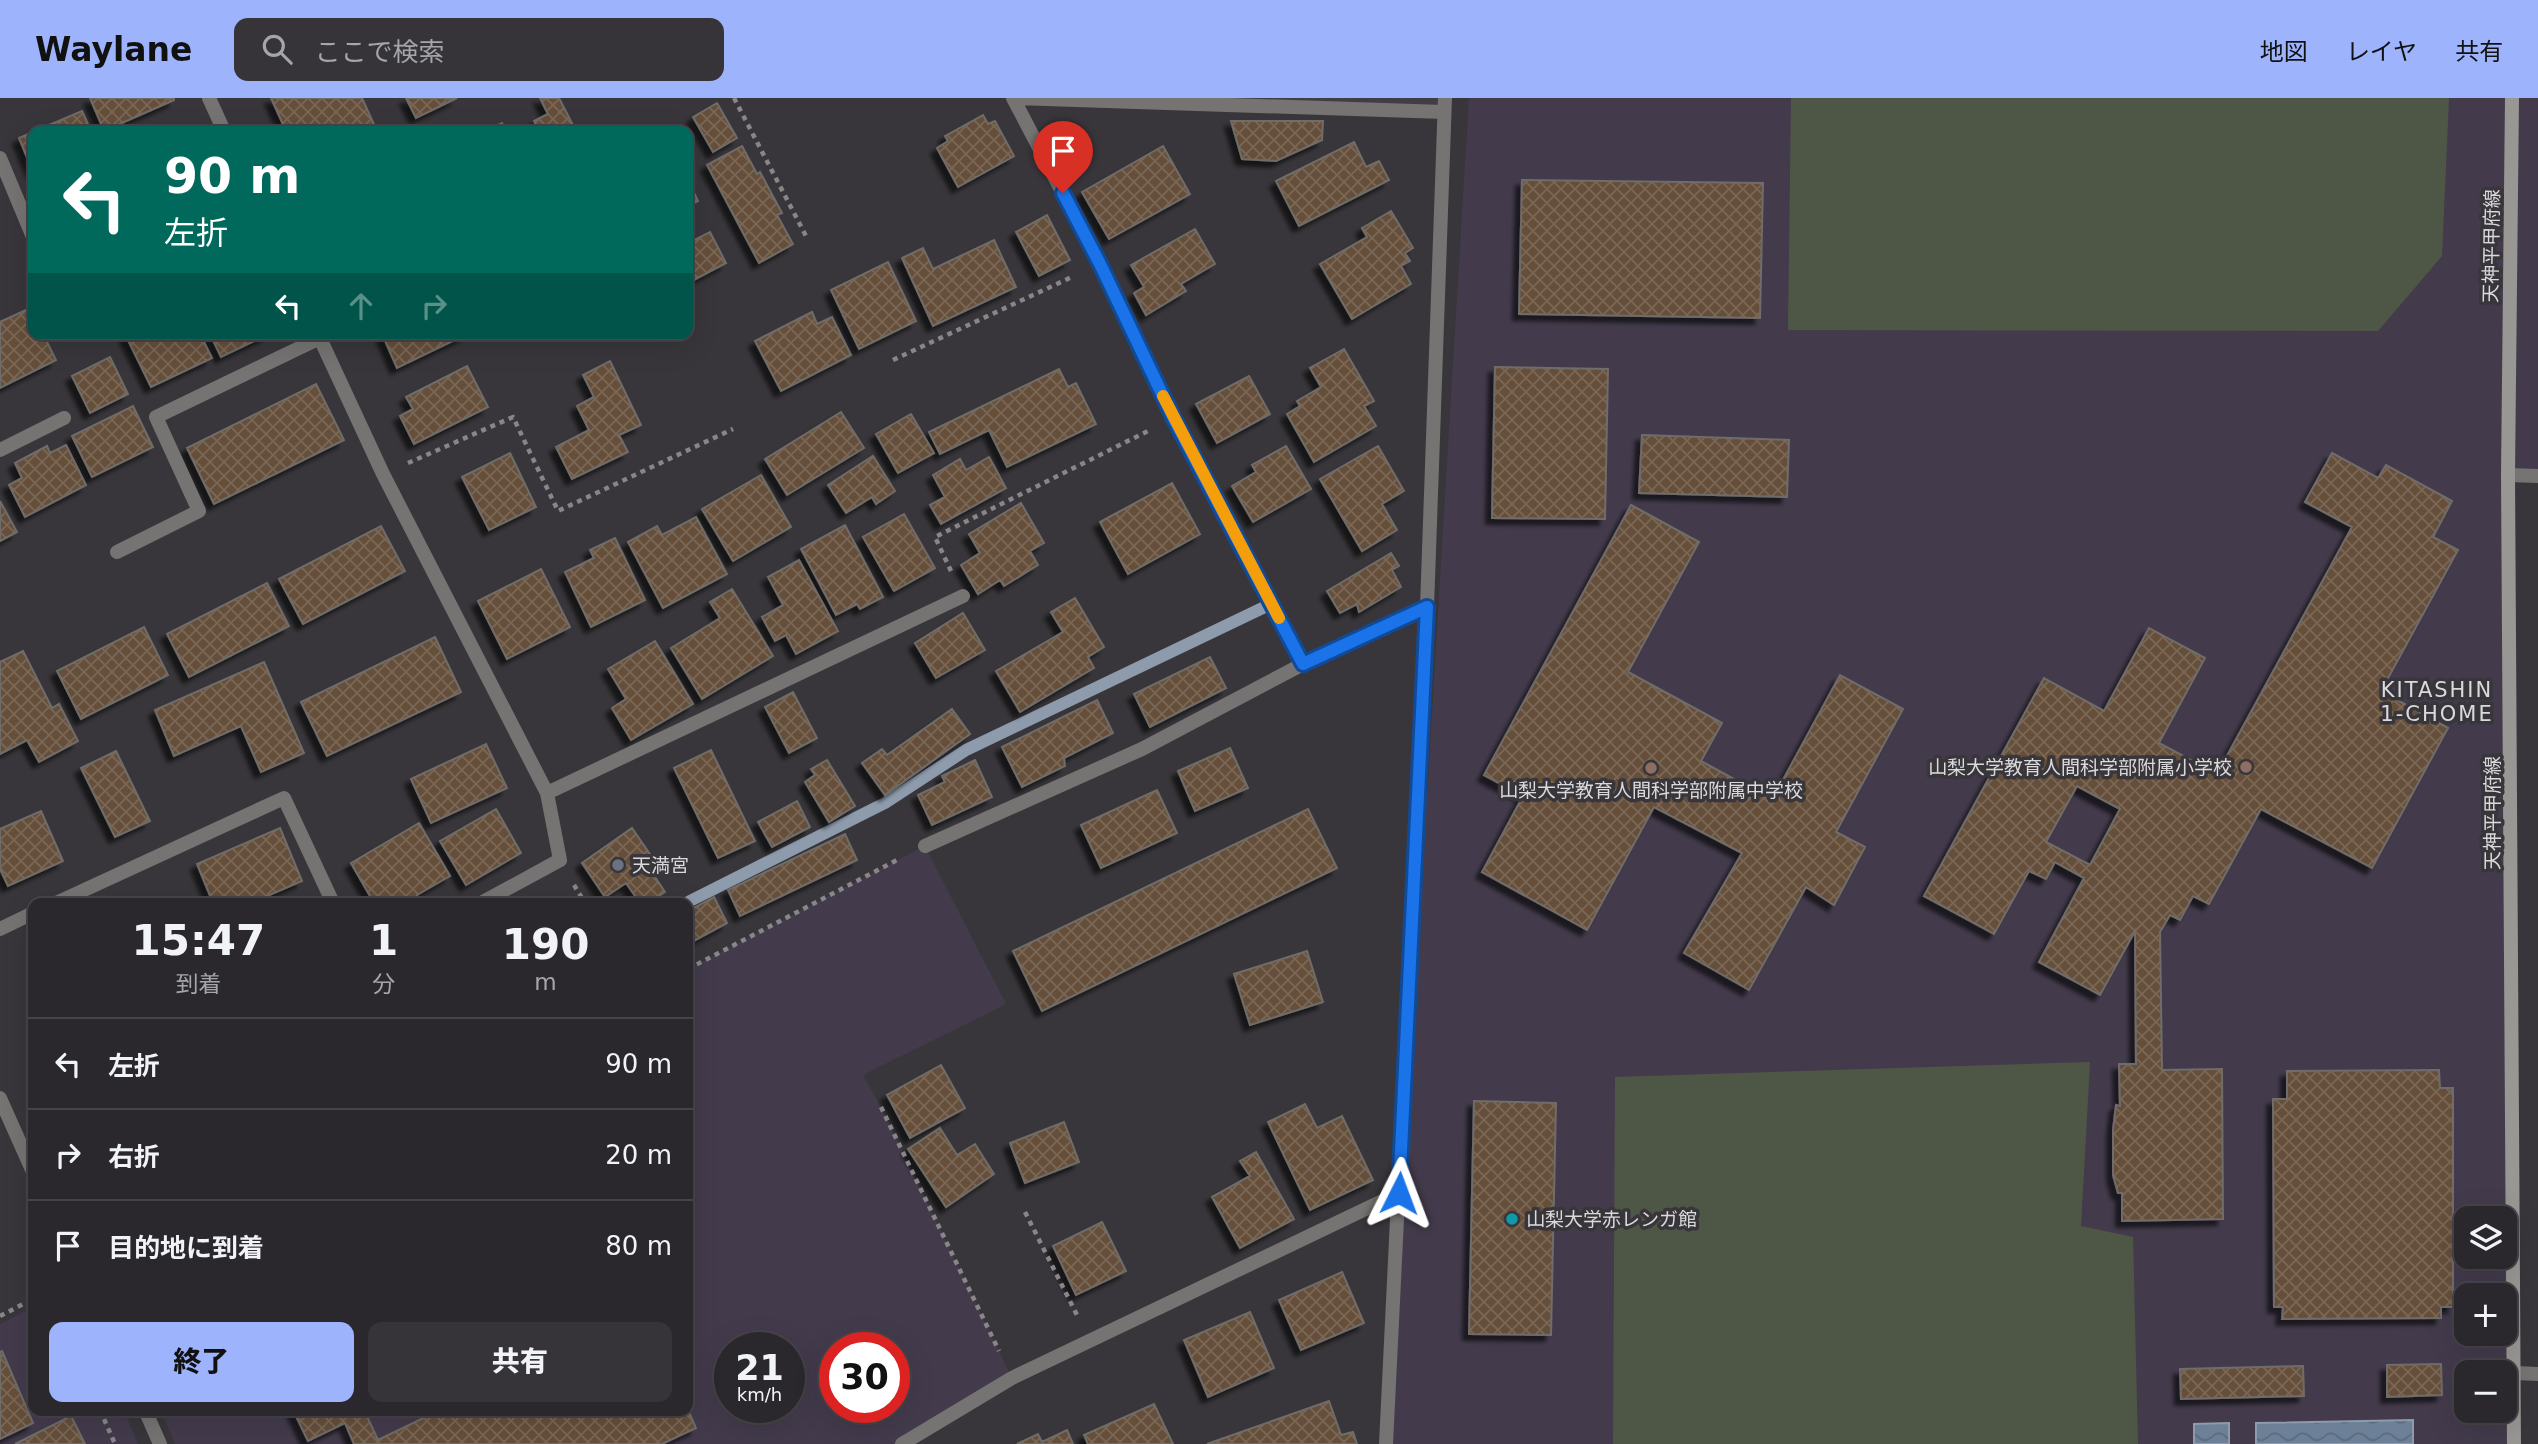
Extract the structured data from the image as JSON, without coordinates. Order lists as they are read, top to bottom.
{
  "streets": {
    "main road": ["天神平甲府線"]
  },
  "districts": ["KITASHIN 1-CHOME"],
  "places": [
    "山梨大学教育人間科学部附属小学校",
    "山梨大学教育人間科学部附属中学校",
    "天満宮",
    "山梨大学赤レンガ館"
  ],
  "page": {
    "header": "Waylane",
    "search": "ここで検索",
    "nav": ["地図", "レイヤ", "共有"],
    "turn": ["90 m", "左折"],
    "eta": [
      "15:47",
      "到着",
      "1",
      "分",
      "190",
      "m"
    ],
    "list": [
      {
        "name": "左折",
        "value": "90 m"
      },
      {
        "name": "右折",
        "value": "20 m"
      },
      {
        "name": "目的地に到着",
        "value": "80 m"
      }
    ],
    "map_buttons": ["+", "−"],
    "buttons": ["終了", "共有"],
    "speed": "21 km/h",
    "limit": "30"
  }
}
